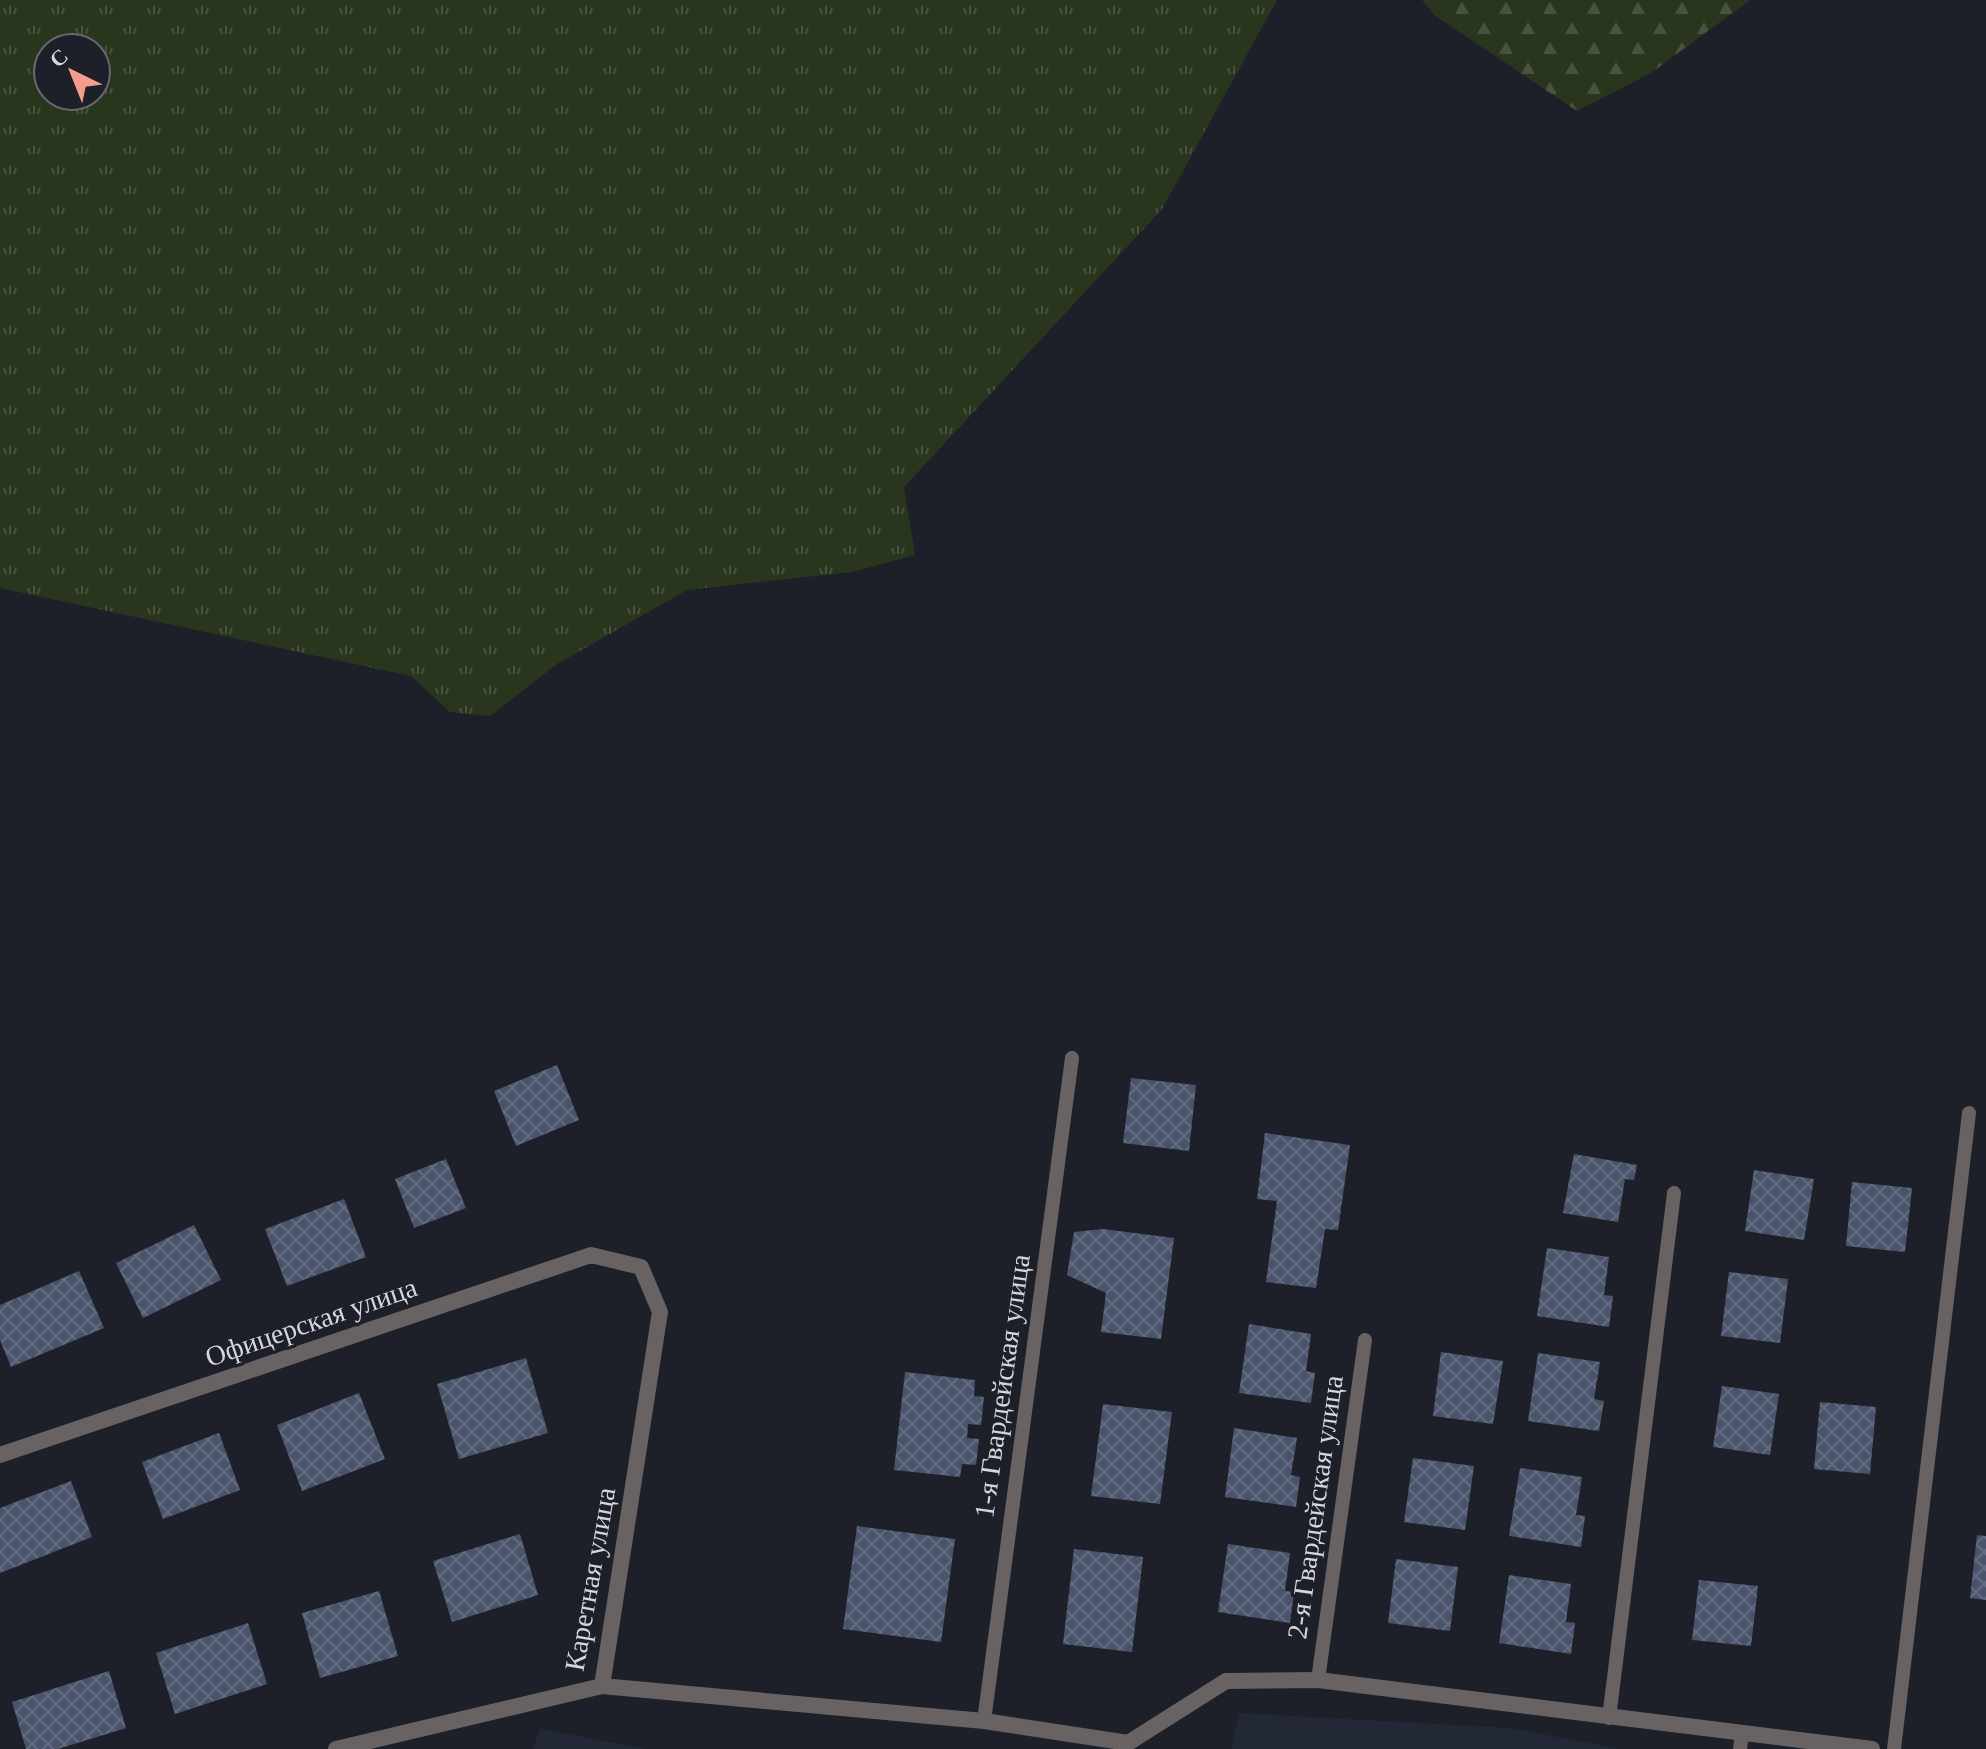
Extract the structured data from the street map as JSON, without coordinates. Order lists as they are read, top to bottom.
{
  "streets": {
    "street": ["Офицерская улица", "Каретная улица"],
    "lane": ["1-я Гвардейская улица", "2-я Гвардейская улица"]
  },
  "crossings": [
    ["Офицерская улица", "Каретная улица"]
  ],
  "north": "top left"
}
